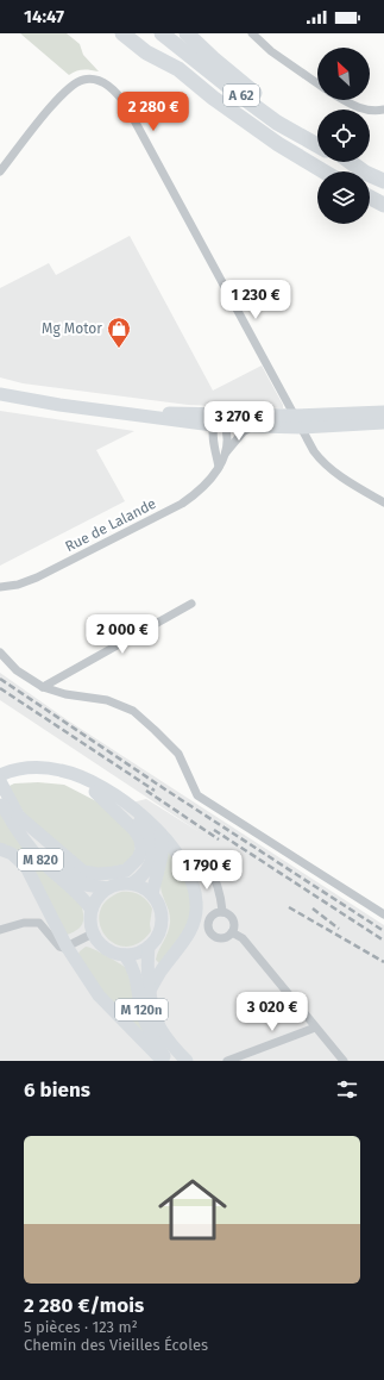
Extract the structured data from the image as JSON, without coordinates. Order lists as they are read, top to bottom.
{
  "streets": {
    "highway": ["A 62"],
    "main road": ["M 820", "M 120n"],
    "street": ["Rue de Lalande"]
  },
  "crossings": [
    ["M 820", "M 120n"]
  ],
  "places": {
    "shop": ["Mg Motor"]
  },
  "north": "top left",
  "page": {
    "status": "14:47",
    "price": [
      "2 280 €",
      "1 230 €",
      "3 270 €",
      "2 000 €",
      "1 790 €",
      "3 020 €"
    ],
    "heading": "6 biens",
    "list": [
      {
        "name": "2 280 €/mois",
        "note": "5 pièces · 123 m² · Chemin des Vieilles Écoles"
      }
    ]
  }
}
